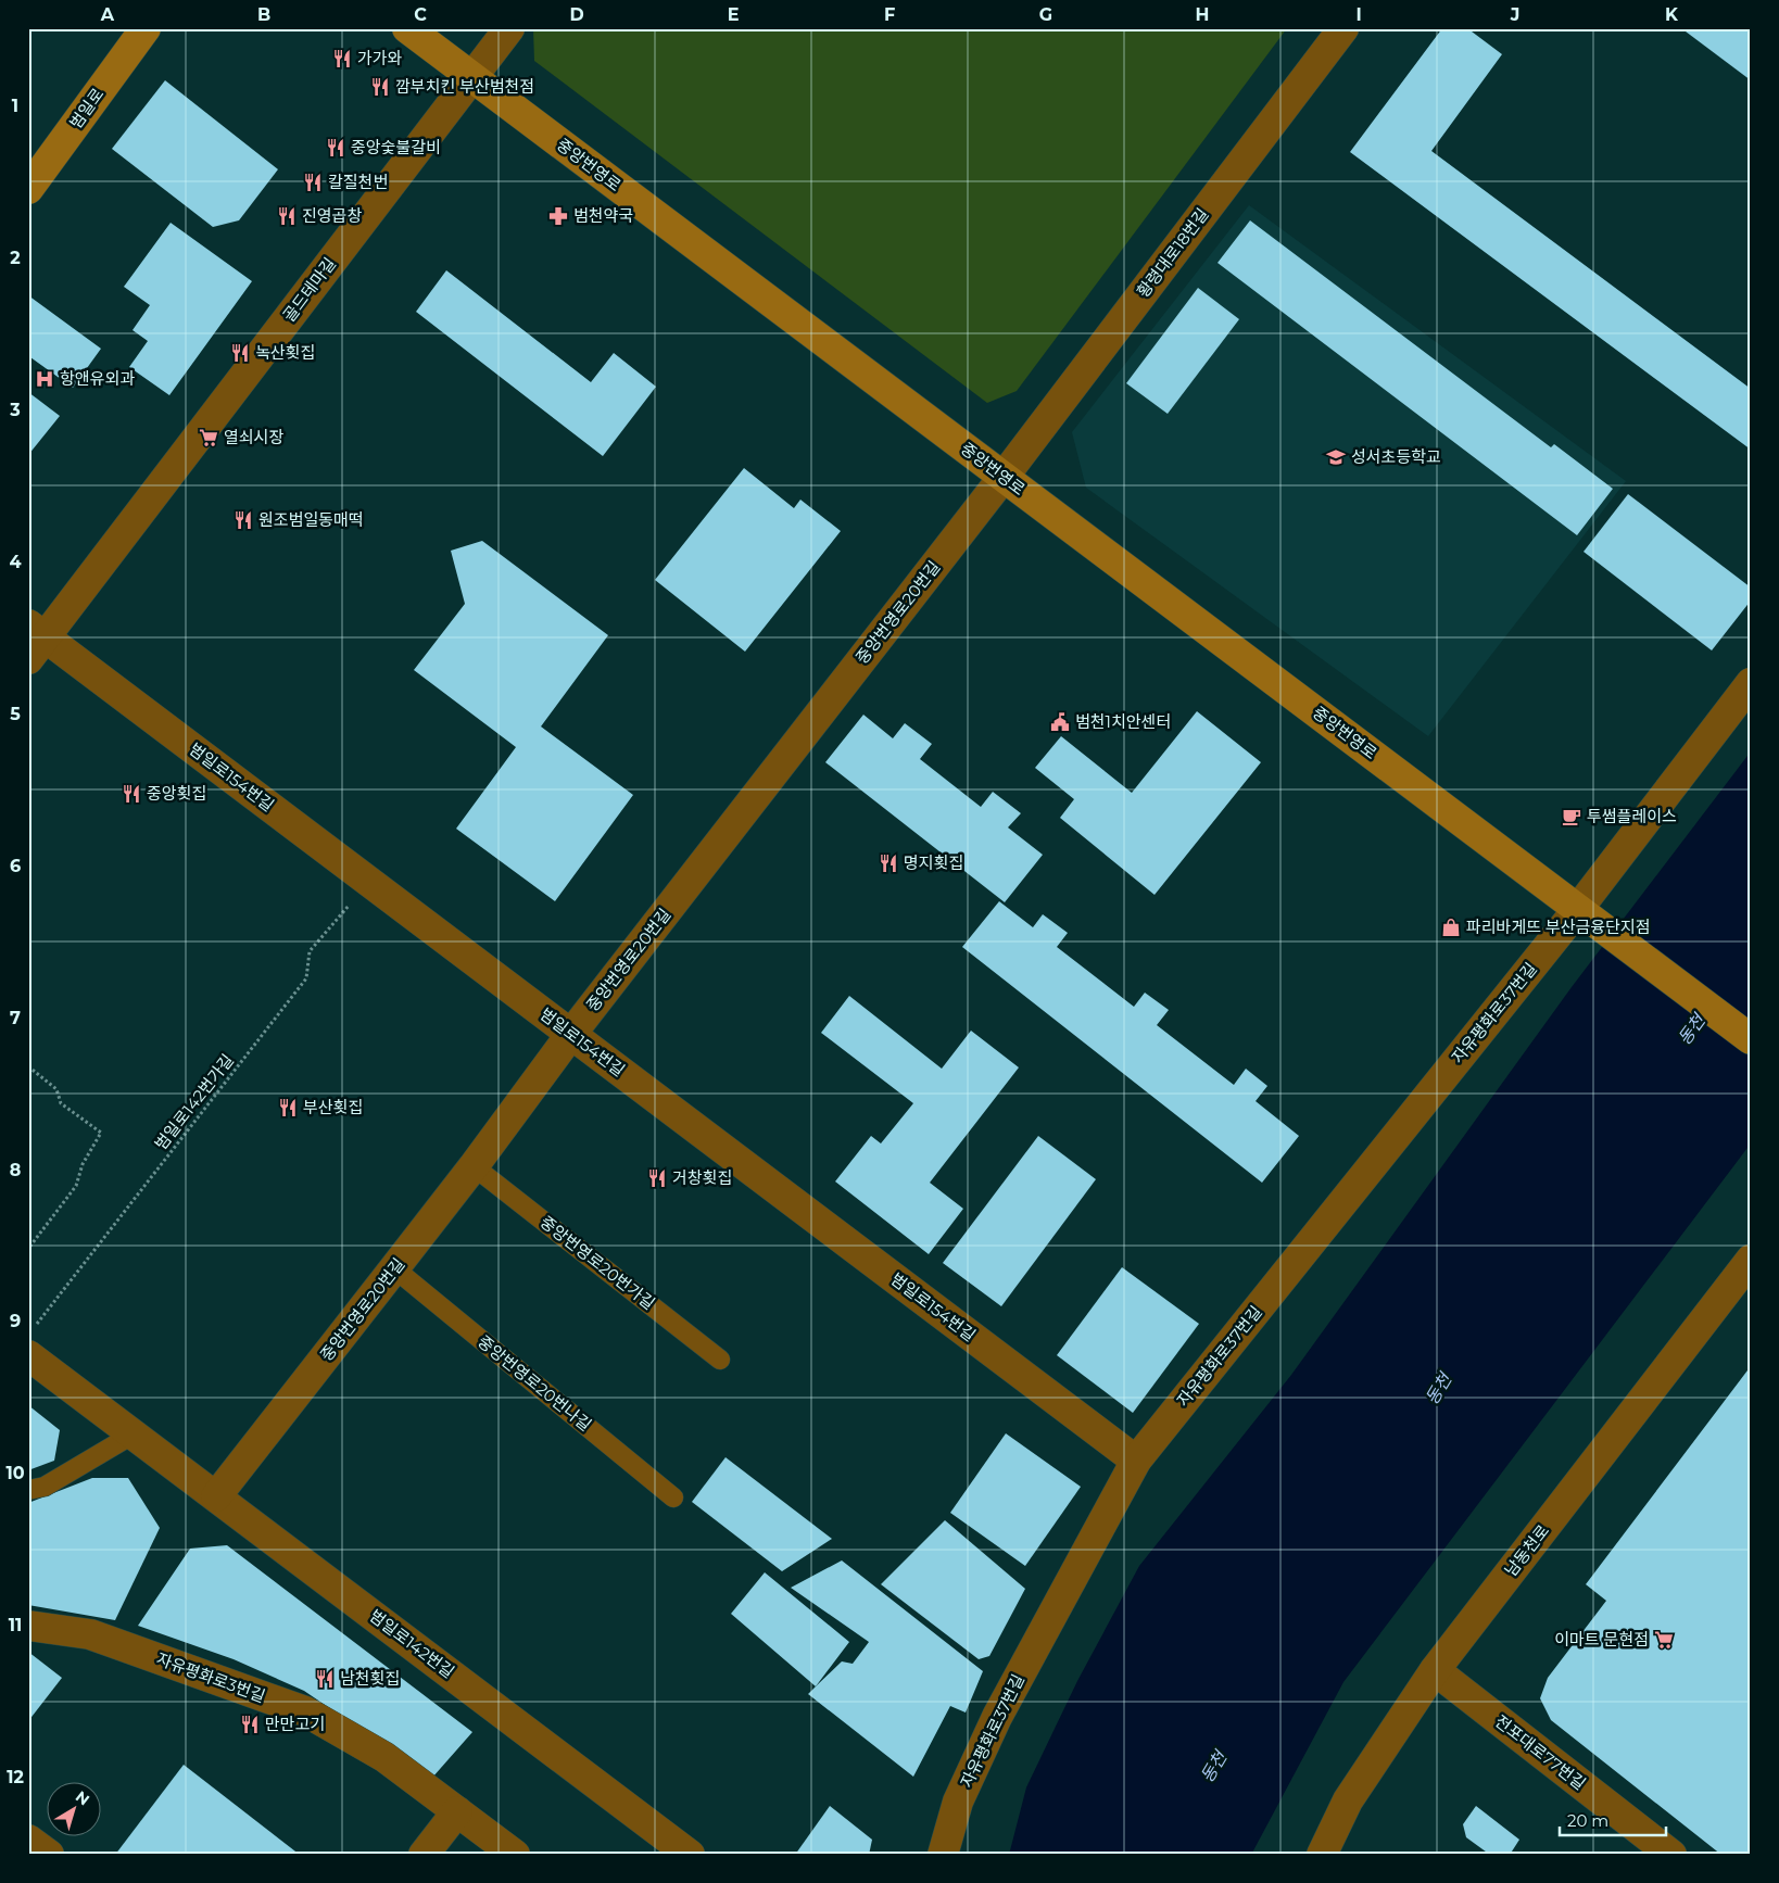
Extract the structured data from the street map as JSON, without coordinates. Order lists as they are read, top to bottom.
{
  "streets": {
    "main road": ["범일로", "중앙번영로"],
    "street": [
      "황령대로18번길",
      "골드테마길",
      "중앙번영로20번길",
      "범일로154번길",
      "자유평화로37번길",
      "남동천로",
      "범일로142번길",
      "자유평화로3번길",
      "전포대로77번길"
    ],
    "lane": ["중앙번영로20번가길", "중앙번영로20번나길"],
    "path": ["범일로142번가길"]
  },
  "crossings": [
    ["중앙번영로", "황령대로18번길"],
    ["중앙번영로", "골드테마길"],
    ["중앙번영로", "중앙번영로20번길"],
    ["중앙번영로", "자유평화로37번길"],
    ["황령대로18번길", "중앙번영로20번길"],
    ["골드테마길", "범일로154번길"],
    ["중앙번영로20번길", "범일로154번길"],
    ["중앙번영로20번길", "중앙번영로20번가길"],
    ["중앙번영로20번길", "중앙번영로20번나길"],
    ["중앙번영로20번길", "범일로142번길"],
    ["범일로154번길", "자유평화로37번길"],
    ["범일로154번길", "범일로142번가길"],
    ["남동천로", "전포대로77번길"]
  ],
  "water": ["동천"],
  "places": {
    "restaurant": [
      "가가와",
      "깜부치킨 부산범천점",
      "중앙숯불갈비",
      "칼질천번",
      "진영곱창",
      "녹산횟집",
      "원조범일동매떡",
      "중앙횟집",
      "명지횟집",
      "부산횟집",
      "거창횟집",
      "남천횟집",
      "만만고기"
    ],
    "pharmacy": ["범천약국"],
    "hospital": ["항앤유외과"],
    "supermarket": ["열쇠시장", "이마트 문현점"],
    "school or university": ["성서초등학교"],
    "public building": ["범천1치안센터"],
    "cafe": ["투썸플레이스"],
    "shop": ["파리바게뜨 부산금융단지점"]
  },
  "scale_bar": "20 m",
  "north": "top right",
  "grid": {
    "columns": [
      "A",
      "B",
      "C",
      "D",
      "E",
      "F",
      "G",
      "H",
      "I",
      "J",
      "K"
    ],
    "rows": [
      "1",
      "2",
      "3",
      "4",
      "5",
      "6",
      "7",
      "8",
      "9",
      "10",
      "11",
      "12"
    ]
  }
}
